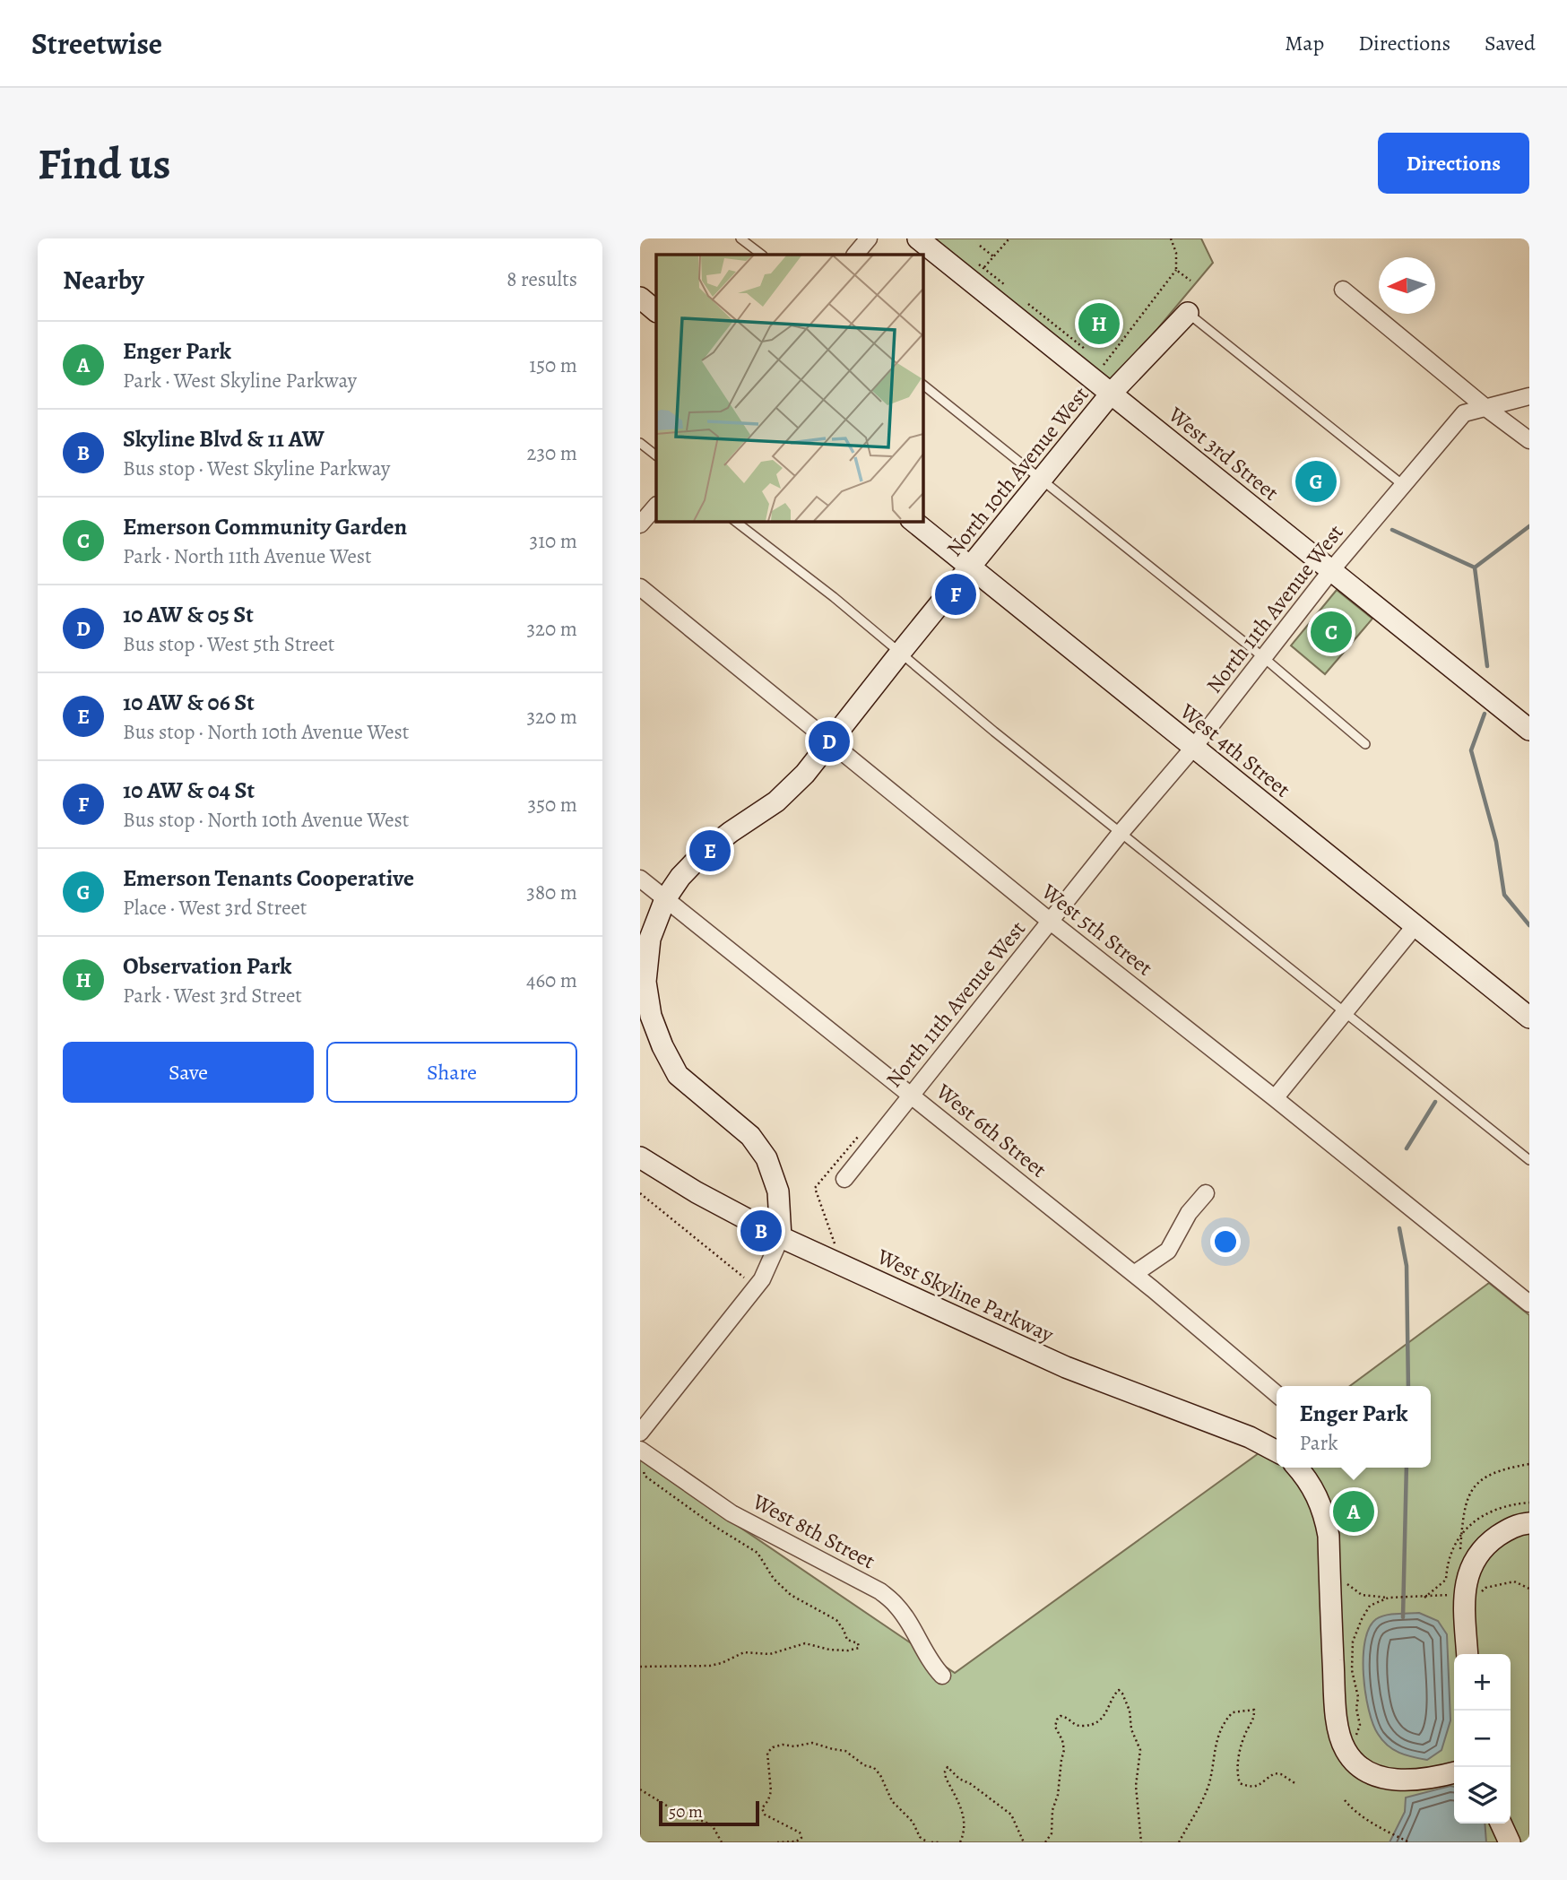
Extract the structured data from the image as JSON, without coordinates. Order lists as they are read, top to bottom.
{
  "streets": {
    "street": [
      "West 3rd Street",
      "North 10th Avenue West",
      "North 11th Avenue West",
      "West 4th Street",
      "West 5th Street",
      "West 6th Street",
      "West Skyline Parkway",
      "West 8th Street"
    ]
  },
  "crossings": [
    ["West 3rd Street", "North 10th Avenue West"],
    ["West 3rd Street", "North 11th Avenue West"],
    ["North 10th Avenue West", "West 4th Street"],
    ["North 10th Avenue West", "West 5th Street"],
    ["North 10th Avenue West", "West 6th Street"],
    ["North 10th Avenue West", "West Skyline Parkway"],
    ["North 11th Avenue West", "West 4th Street"],
    ["North 11th Avenue West", "West 5th Street"],
    ["North 11th Avenue West", "West 6th Street"]
  ],
  "scale_bar": "50 m",
  "north": "left",
  "page": {
    "header": "Streetwise",
    "nav": ["Map", "Directions", "Saved"],
    "buttons": [
      "Directions",
      ["Save", "Share"]
    ],
    "title": "Find us",
    "heading": ["Nearby", "8 results"],
    "pins": [
      "H",
      "G",
      "F",
      "C",
      "D",
      "E",
      "B",
      "A"
    ],
    "list": [
      {
        "mark": "A",
        "name": "Enger Park",
        "note": "Park · West Skyline Parkway",
        "value": "150 m"
      },
      {
        "mark": "B",
        "name": "Skyline Blvd & 11 AW",
        "note": "Bus stop · West Skyline Parkway",
        "value": "230 m"
      },
      {
        "mark": "C",
        "name": "Emerson Community Garden",
        "note": "Park · North 11th Avenue West",
        "value": "310 m"
      },
      {
        "mark": "D",
        "name": "10 AW & 05 St",
        "note": "Bus stop · West 5th Street",
        "value": "320 m"
      },
      {
        "mark": "E",
        "name": "10 AW & 06 St",
        "note": "Bus stop · North 10th Avenue West",
        "value": "320 m"
      },
      {
        "mark": "F",
        "name": "10 AW & 04 St",
        "note": "Bus stop · North 10th Avenue West",
        "value": "350 m"
      },
      {
        "mark": "G",
        "name": "Emerson Tenants Cooperative",
        "note": "Place · West 3rd Street",
        "value": "380 m"
      },
      {
        "mark": "H",
        "name": "Observation Park",
        "note": "Park · West 3rd Street",
        "value": "460 m"
      }
    ],
    "popup": ["Enger Park", "Park"],
    "map_buttons": ["+", "−"],
    "scale": "50 m"
  }
}
